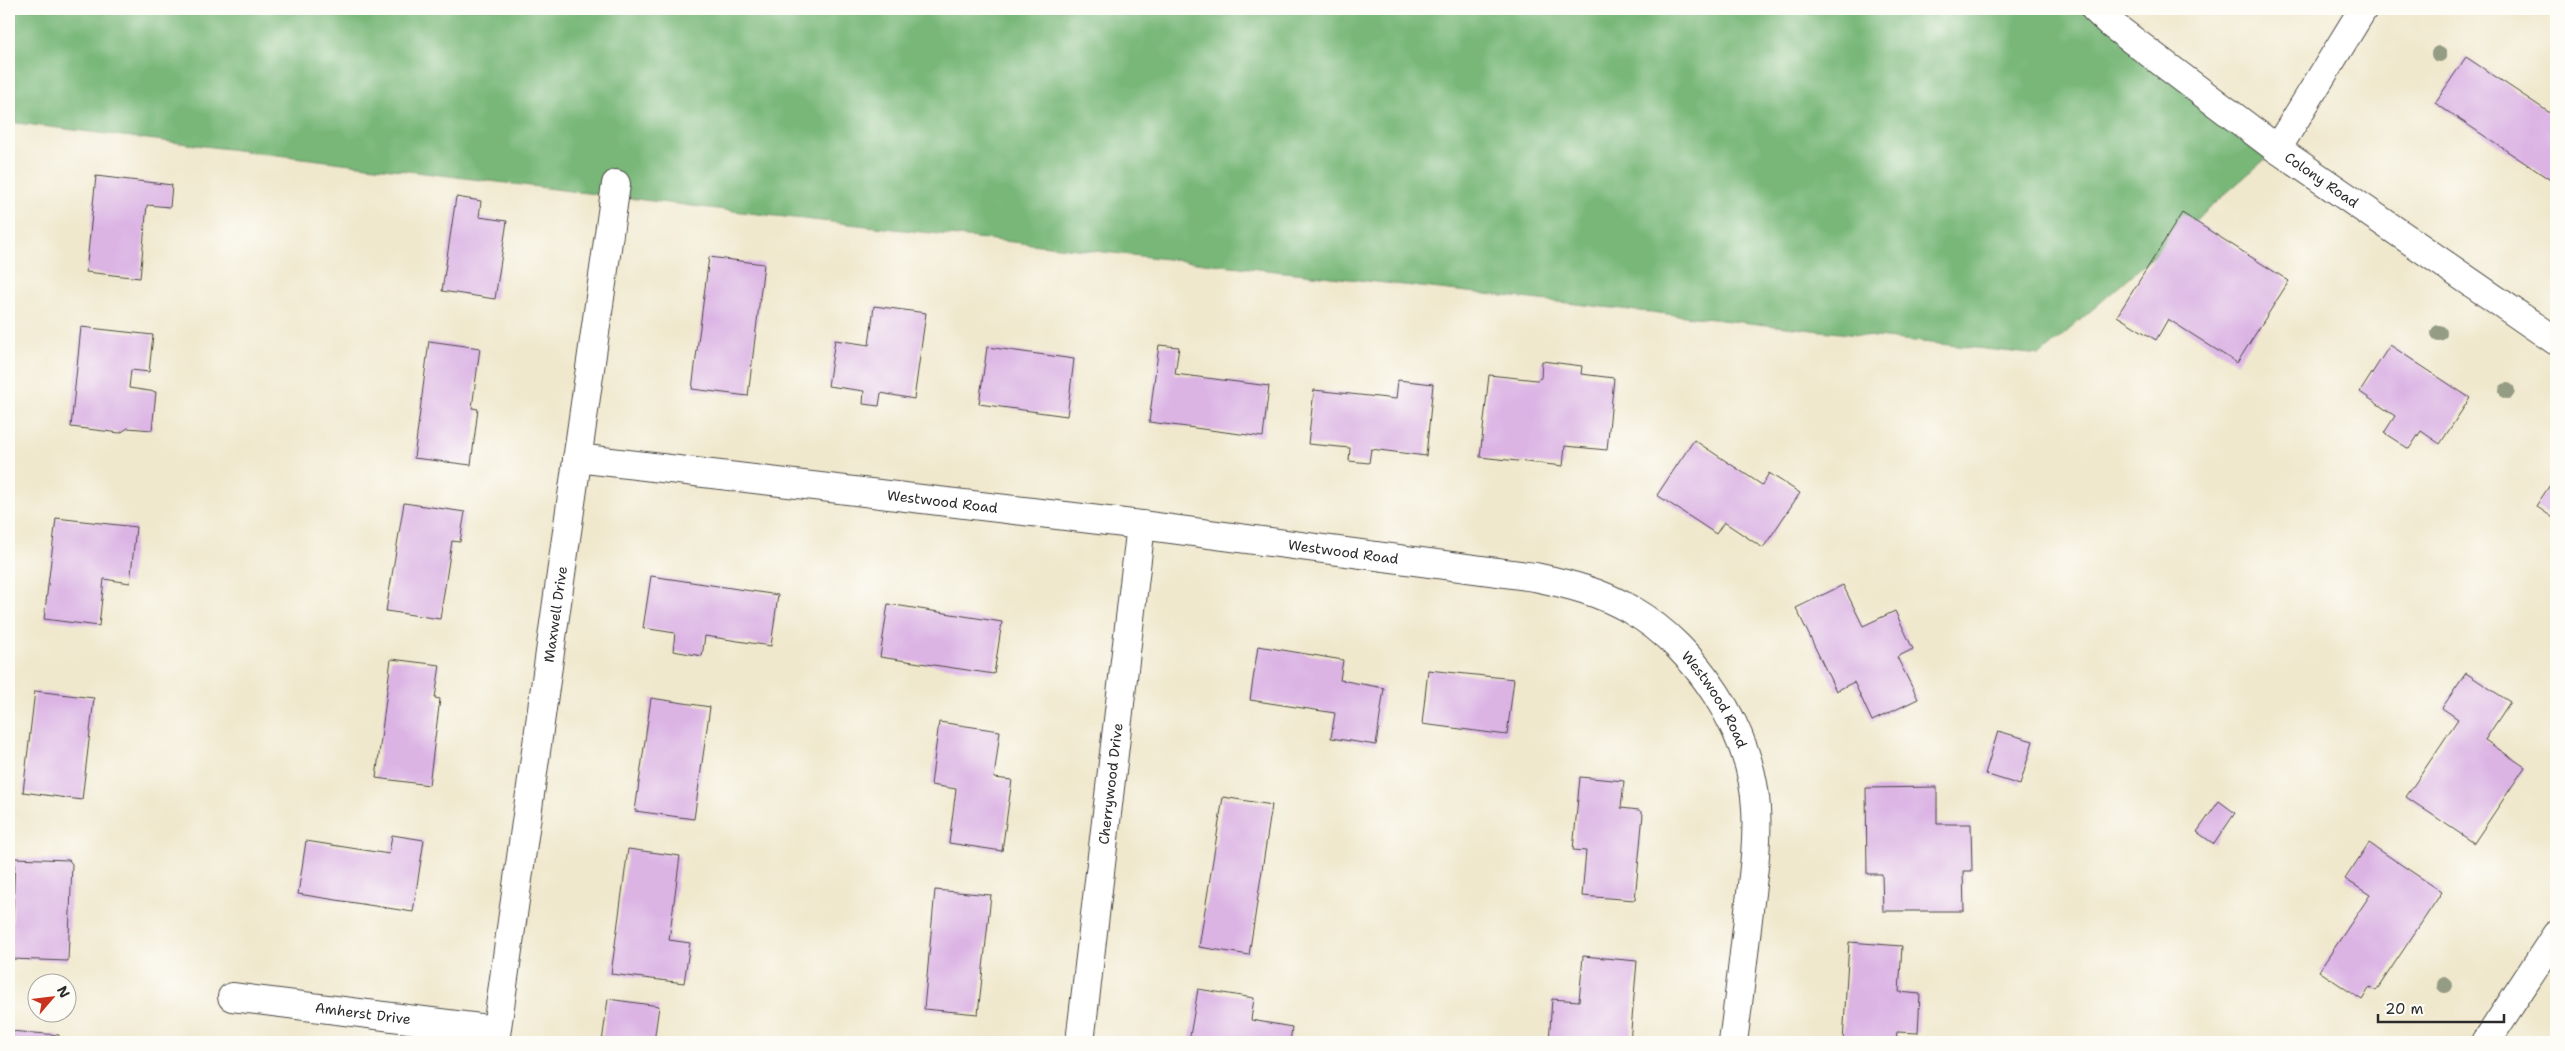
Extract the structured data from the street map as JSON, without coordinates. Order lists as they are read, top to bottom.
{
  "streets": {
    "street": [
      "Colony Road",
      "Westwood Road",
      "Maxwell Drive",
      "Cherrywood Drive",
      "Amherst Drive"
    ]
  },
  "crossings": [
    ["Westwood Road", "Maxwell Drive"],
    ["Westwood Road", "Cherrywood Drive"],
    ["Maxwell Drive", "Amherst Drive"]
  ],
  "scale_bar": "20 m",
  "north": "top right"
}
